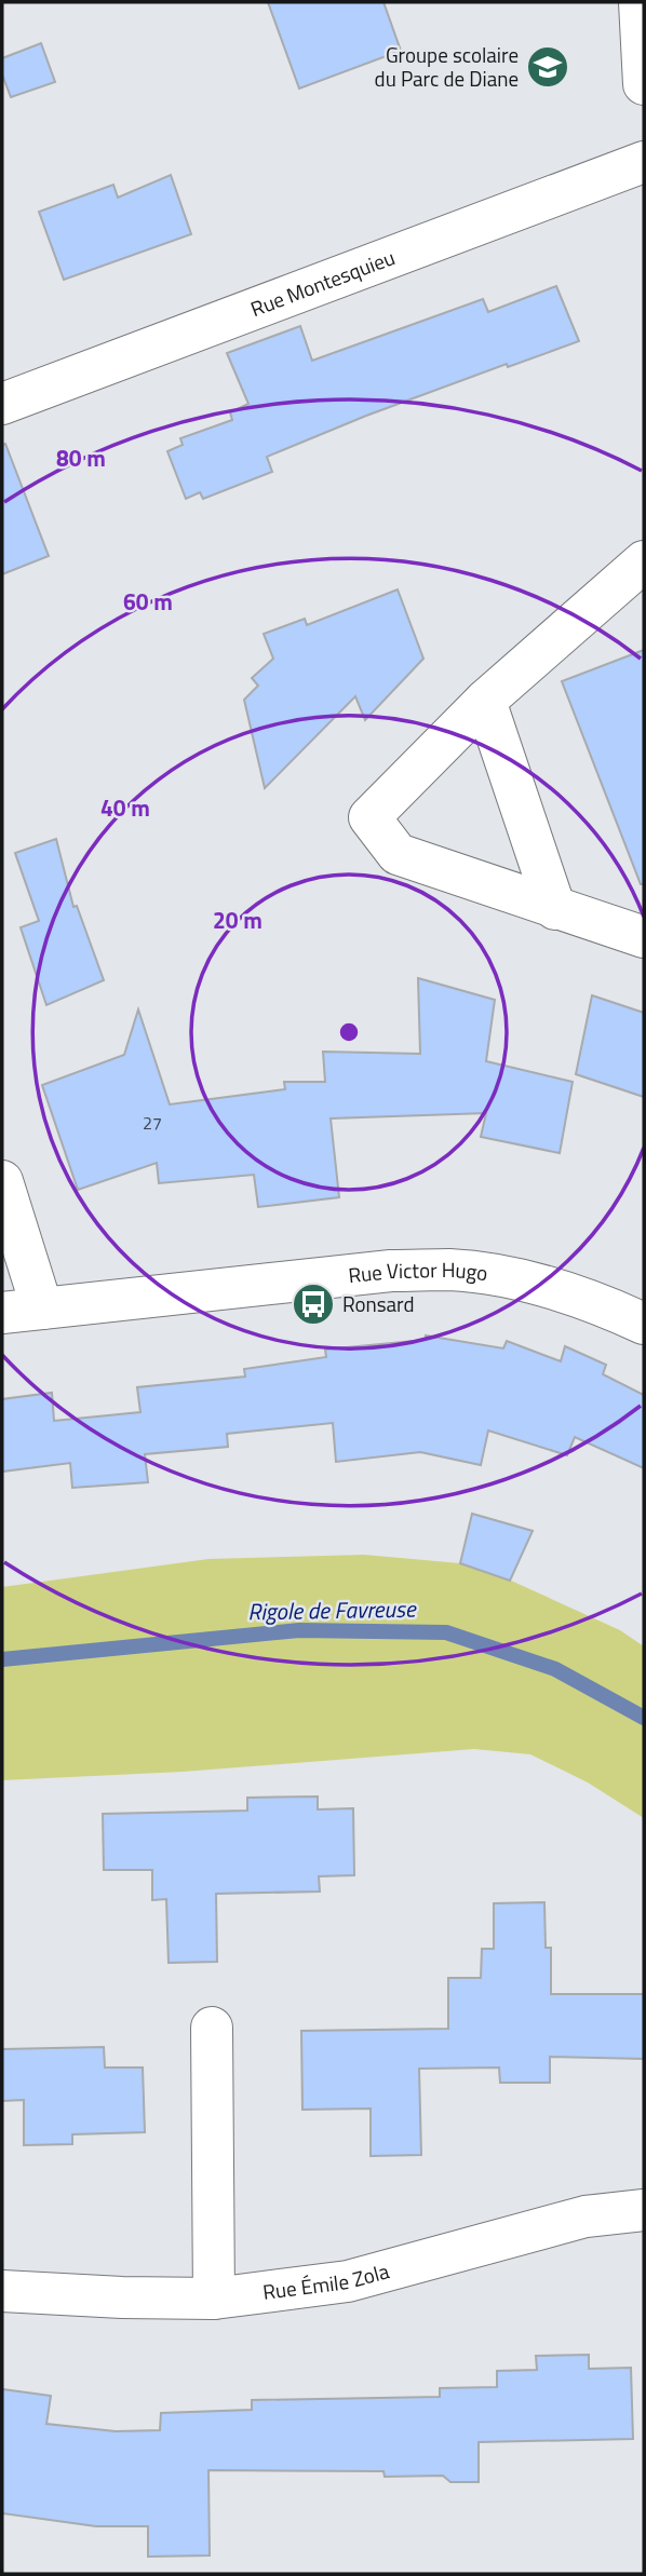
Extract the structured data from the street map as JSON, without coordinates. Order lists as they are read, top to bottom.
{
  "streets": {
    "street": ["Rue Montesquieu", "Rue Victor Hugo", "Rue Émile Zola"]
  },
  "water": ["Rigole de Favreuse"],
  "places": {
    "school or university": ["Groupe scolaire du Parc de Diane"],
    "bus stop": ["Ronsard"]
  },
  "house_numbers": ["27"],
  "rings": [
    "80 m",
    "60 m",
    "40 m",
    "20 m"
  ]
}
